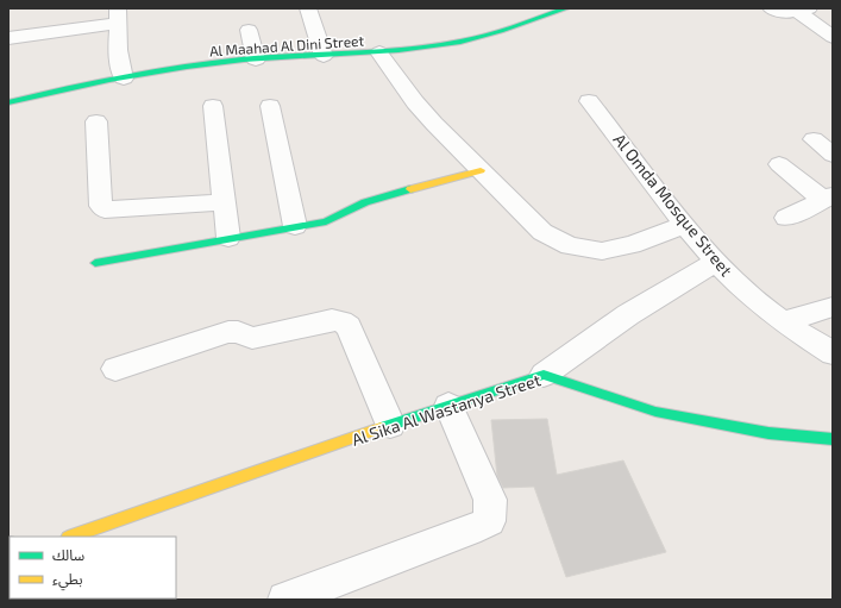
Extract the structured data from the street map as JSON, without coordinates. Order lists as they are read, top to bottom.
{
  "streets": {
    "street": ["Al Maahad Al Dini Street", "Al Omda Mosque Street", "Al Sika Al Wastanya Street"]
  },
  "legend": ["سالك", "بطيء"]
}
